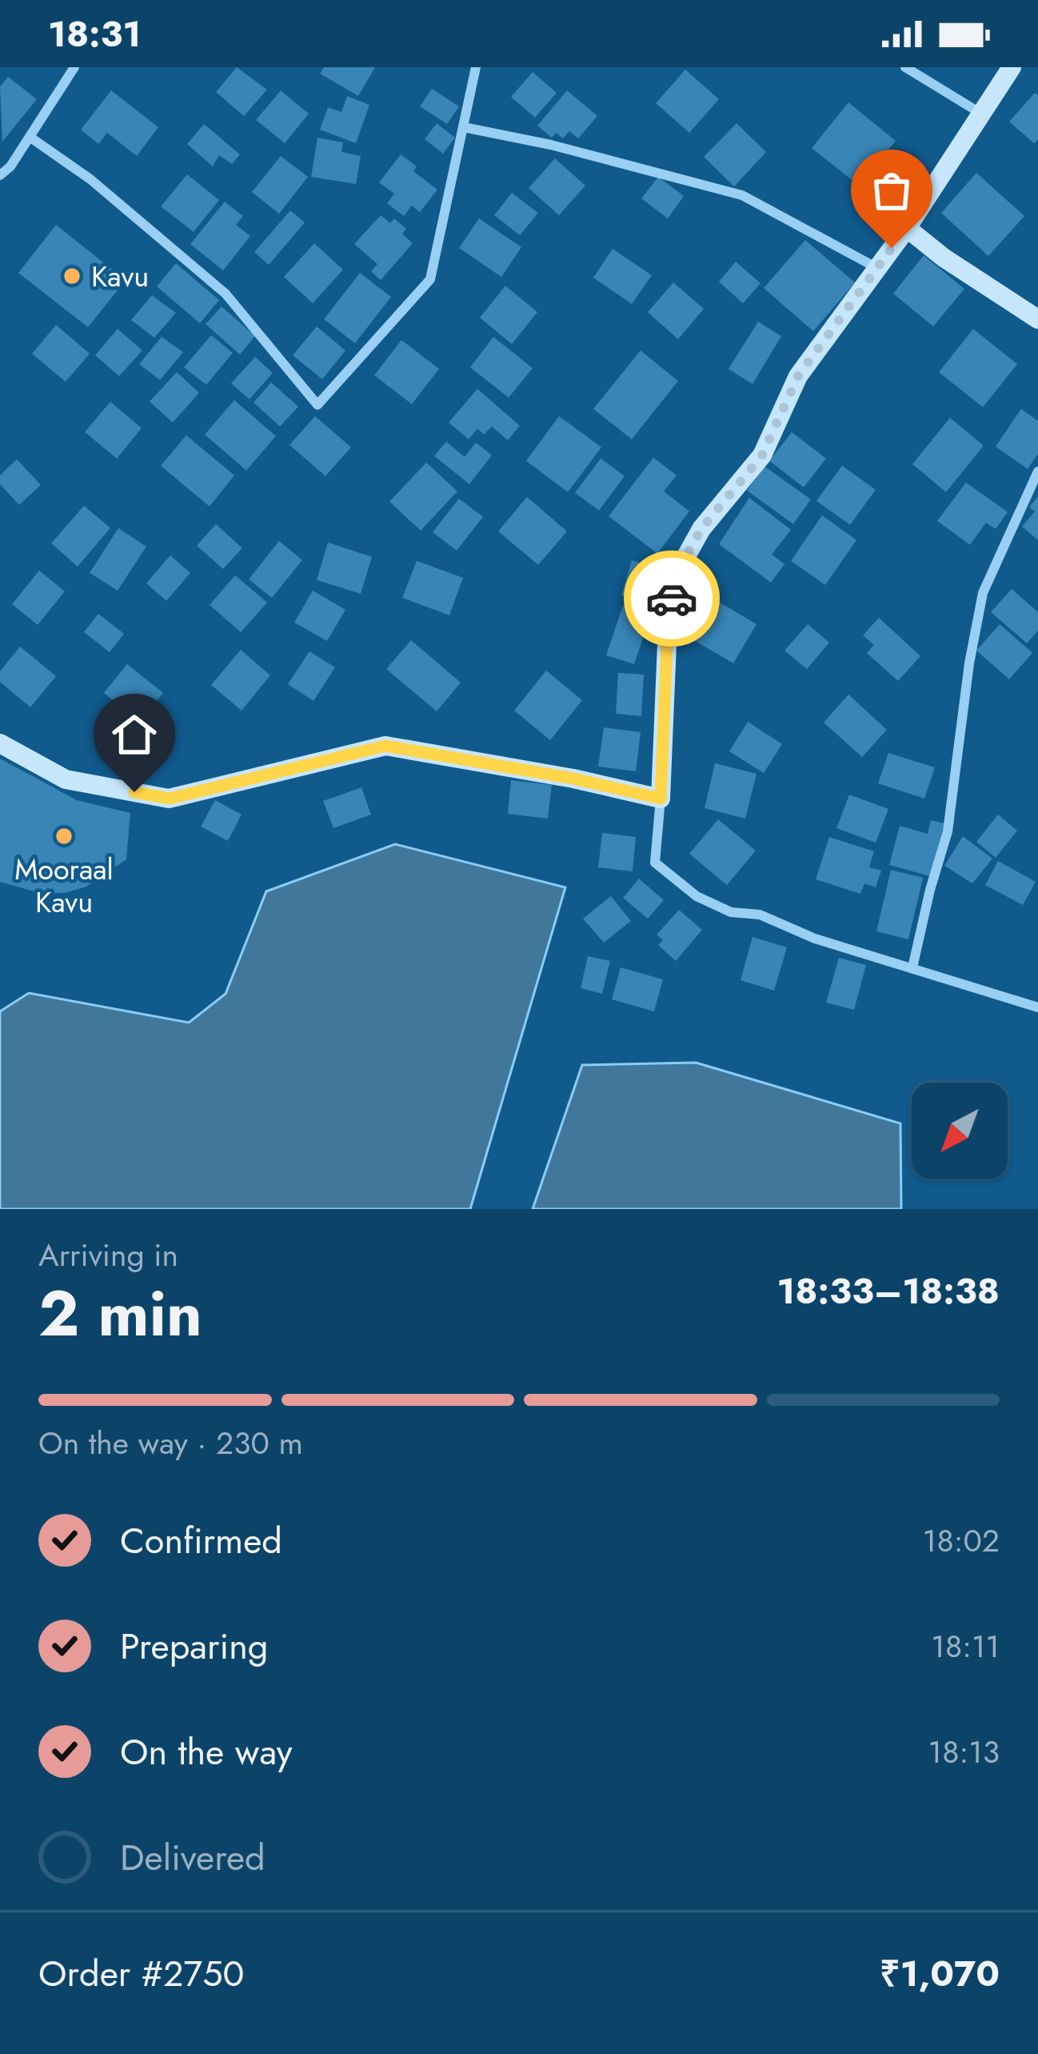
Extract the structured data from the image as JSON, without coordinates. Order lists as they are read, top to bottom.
{
  "places": ["Kavu", "Mooraal Kavu"],
  "north": "bottom left",
  "page": {
    "status": "18:31",
    "heading": ["2 min", "Arriving in", "18:33–18:38"],
    "panel": ["Order #2750", "₹1,070"],
    "bar": "On the way · 230 m",
    "list": [
      ["Confirmed", "18:02"],
      ["Preparing", "18:11"],
      ["On the way", "18:13"],
      "Delivered"
    ]
  }
}
